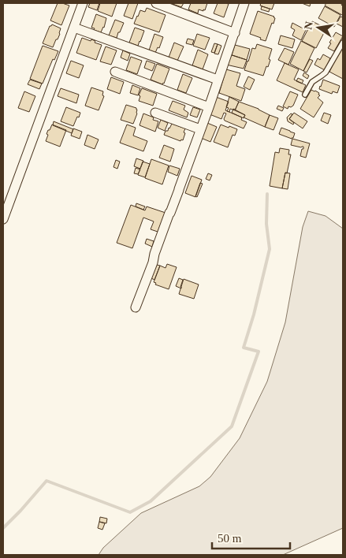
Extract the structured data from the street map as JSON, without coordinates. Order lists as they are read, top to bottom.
{
  "scale_bar": "50 m",
  "north": "left"
}
